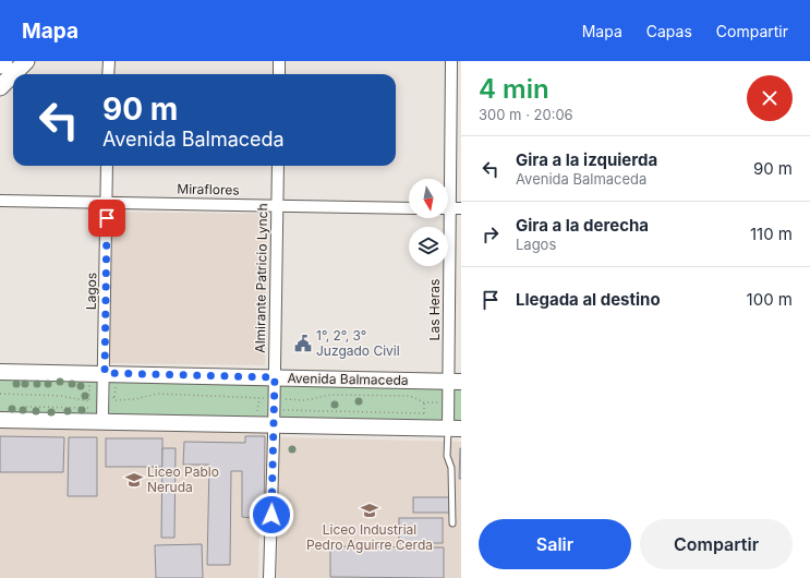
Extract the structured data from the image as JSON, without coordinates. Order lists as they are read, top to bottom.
{
  "streets": {
    "main road": ["Avenida Balmaceda"],
    "street": [
      "Miraflores",
      "Almirante Patricio Lynch",
      "Lagos",
      "Las Heras"
    ]
  },
  "crossings": [
    ["Miraflores", "Almirante Patricio Lynch"],
    ["Miraflores", "Lagos"],
    ["Almirante Patricio Lynch", "Avenida Balmaceda"],
    ["Lagos", "Avenida Balmaceda"],
    ["Las Heras", "Avenida Balmaceda"]
  ],
  "places": {
    "public building": ["1°, 2°, 3° Juzgado Civil"],
    "school or university": ["Liceo Pablo Neruda", "Liceo Industrial Pedro Aguirre Cerda"]
  },
  "north": "bottom",
  "page": {
    "header": "Mapa",
    "nav": ["Mapa", "Capas", "Compartir"],
    "heading": ["4 min", "300 m · 20:06"],
    "turn": ["90 m", "Avenida Balmaceda"],
    "list": [
      {
        "name": "Gira a la izquierda",
        "note": "Avenida Balmaceda",
        "value": "90 m"
      },
      {
        "name": "Gira a la derecha",
        "note": "Lagos",
        "value": "110 m"
      },
      {
        "name": "Llegada al destino",
        "value": "100 m"
      }
    ],
    "buttons": ["Salir", "Compartir"]
  }
}
